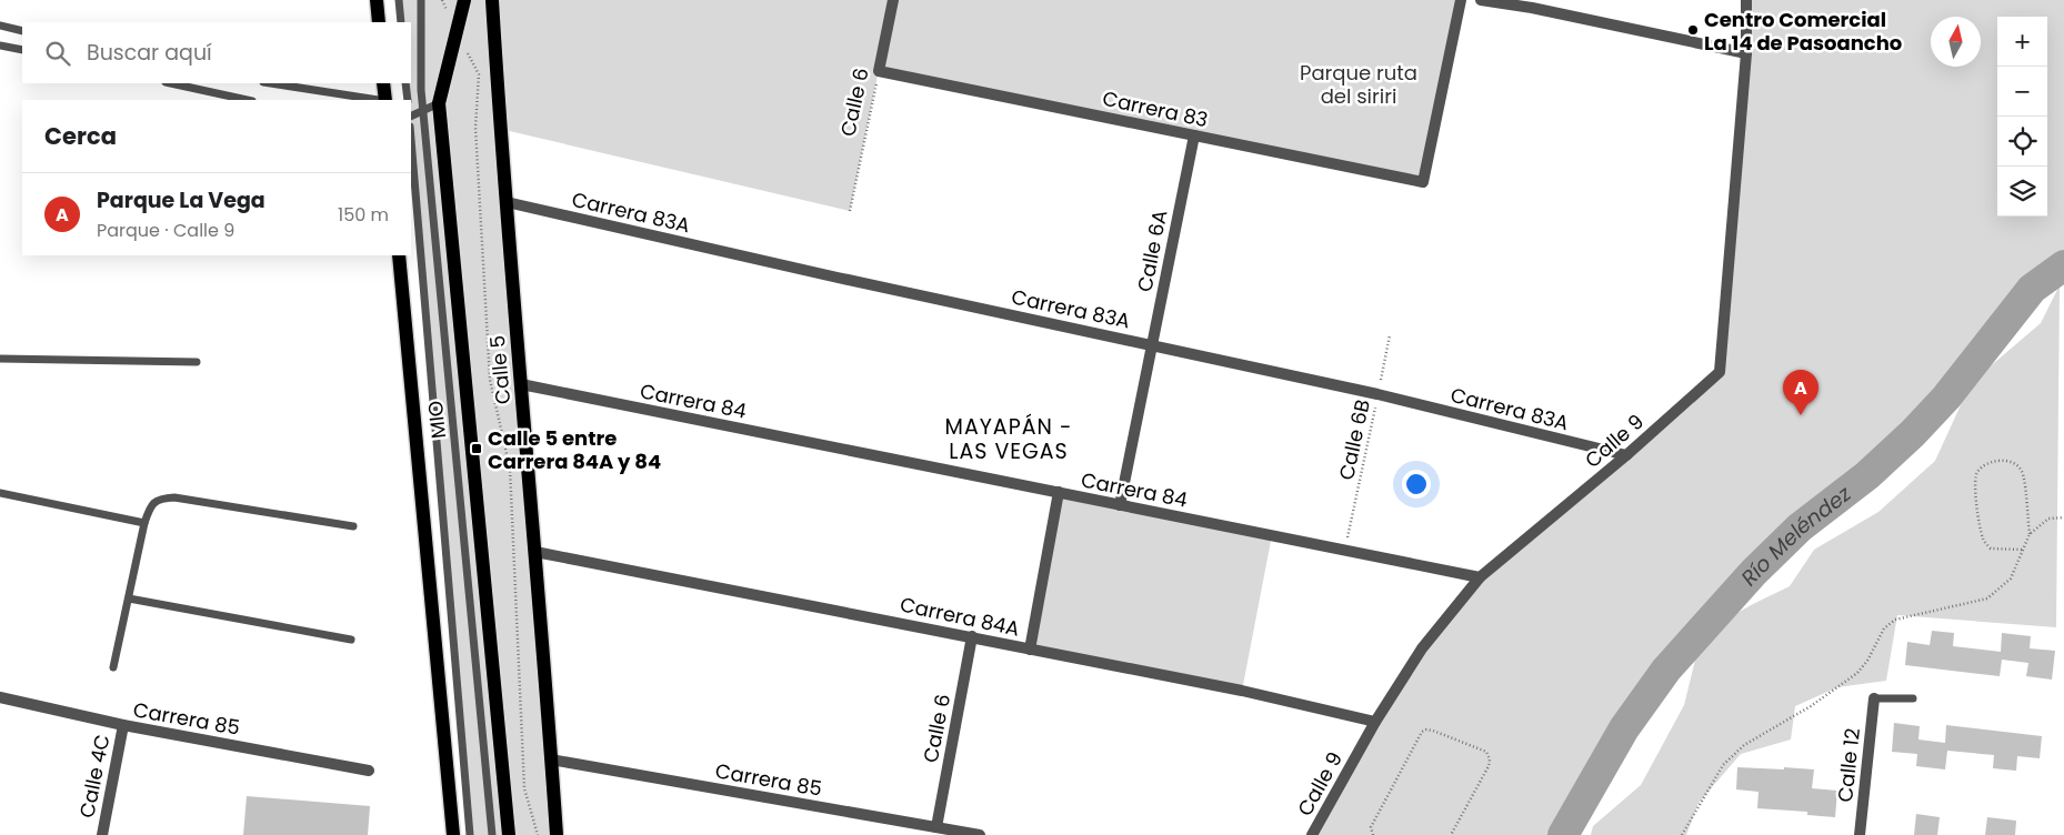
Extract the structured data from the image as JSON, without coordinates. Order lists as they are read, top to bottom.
{
  "streets": {
    "main road": ["Calle 5"],
    "street": [
      "Calle 6",
      "Carrera 83",
      "Carrera 83A",
      "Calle 6A",
      "Carrera 84",
      "Calle 9",
      "Carrera 84A",
      "Carrera 85",
      "Calle 12",
      "Calle 4C"
    ],
    "lane": ["MIO"],
    "path": ["Calle 6B"]
  },
  "crossings": [
    ["Calle 6", "Carrera 83"],
    ["Calle 6", "Carrera 84A"],
    ["Calle 6", "Carrera 85"],
    ["Carrera 83", "Calle 6A"],
    ["Carrera 83A", "Calle 6A"],
    ["Carrera 83A", "Calle 5"],
    ["Carrera 83A", "Calle 6B"],
    ["Carrera 83A", "Calle 9"],
    ["Calle 6A", "Carrera 84"],
    ["Calle 5", "Carrera 84"],
    ["Calle 5", "Carrera 84A"],
    ["Calle 5", "Carrera 85"],
    ["Carrera 84", "Calle 6B"],
    ["Carrera 84", "Calle 9"],
    ["Calle 9", "Carrera 84A"],
    ["Carrera 85", "Calle 4C"]
  ],
  "districts": ["MAYAPÁN - LAS VEGAS"],
  "water": ["Río Meléndez"],
  "parks": ["Parque ruta del siriri"],
  "places": {
    "other": ["Centro Comercial La 14 de Pasoancho"],
    "transit": ["Calle 5 entre Carrera 84A y 84"]
  },
  "north": "top",
  "page": {
    "map_buttons": ["+", "−"],
    "search": "Buscar aquí",
    "heading": "Cerca",
    "list": [
      {
        "mark": "A",
        "name": "Parque La Vega",
        "note": "Parque · Calle 9",
        "value": "150 m"
      }
    ],
    "pins": "A"
  }
}
